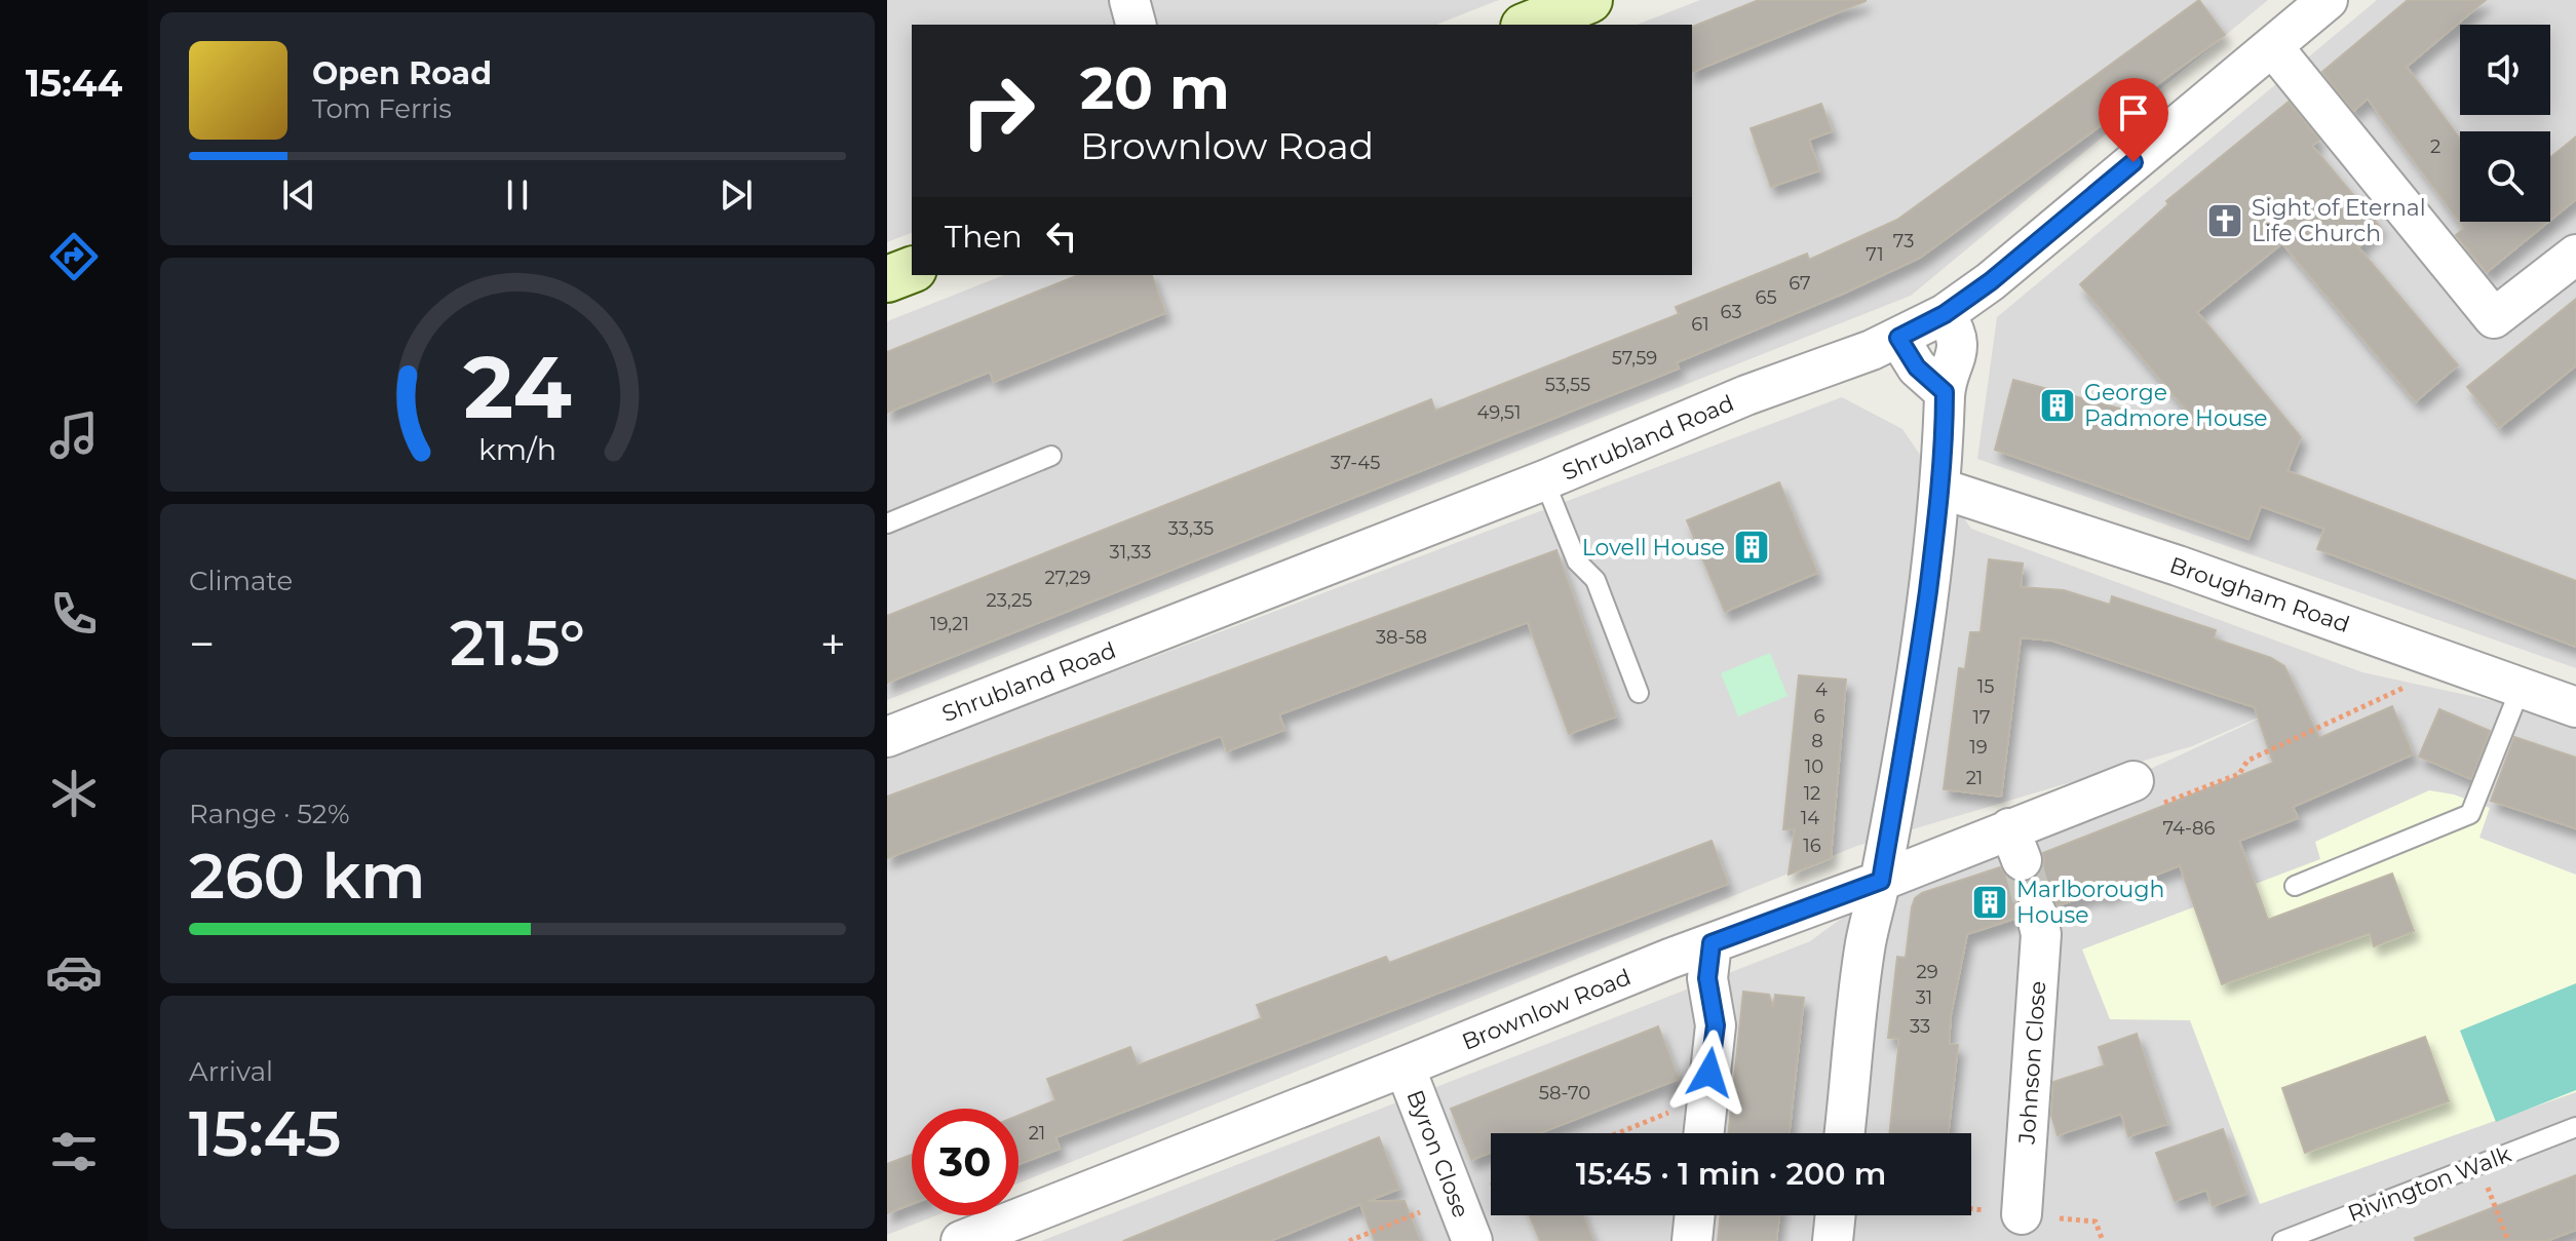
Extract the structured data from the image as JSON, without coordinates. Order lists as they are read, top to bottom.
{
  "streets": {
    "street": [
      "Shrubland Road",
      "Brougham Road",
      "Brownlow Road",
      "Johnson Close",
      "Byron Close"
    ],
    "lane": ["Rivington Walk"]
  },
  "crossings": [
    ["Brownlow Road", "Byron Close"]
  ],
  "places": {
    "church": ["Sight of Eternal Life Church"],
    "building": ["George Padmore House", "Lovell House", "Marlborough House"]
  },
  "house_numbers": [
    "2",
    "73",
    "71",
    "67",
    "65",
    "63",
    "61",
    "57,59",
    "53,55",
    "49,51",
    "37-45",
    "33,35",
    "31,33",
    "27,29",
    "23,25",
    "19,21",
    "38-58",
    "15",
    "4",
    "6",
    "17",
    "8",
    "19",
    "10",
    "21",
    "12",
    "14",
    "74-86",
    "16",
    "29",
    "31",
    "33",
    "58-70",
    "21"
  ],
  "page": {
    "tabs": "15:44",
    "turn": ["20 m", "Brownlow Road"],
    "song": ["Open Road", "Tom Ferris"],
    "then": "Then",
    "tile": [
      "Climate",
      ["Range · 52%", "260 km"],
      ["Arrival", "15:45"]
    ],
    "heat": ["−", "21.5°", "+"],
    "limit": "30",
    "trip": "15:45 · 1 min · 200 m",
    "gauge": ["24", "km/h"]
  }
}
